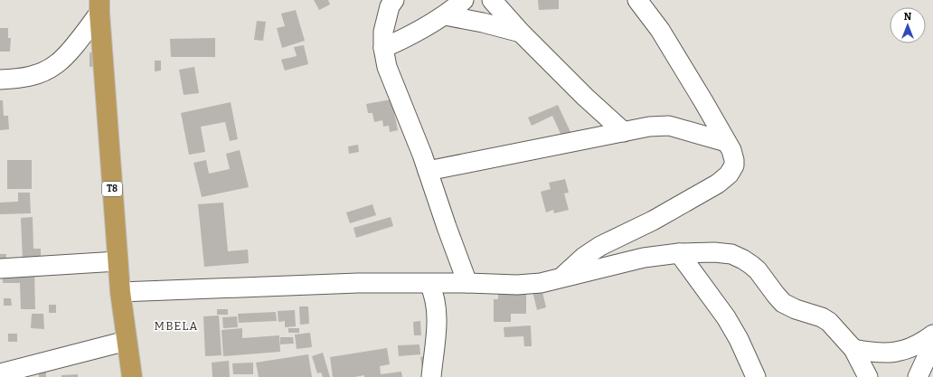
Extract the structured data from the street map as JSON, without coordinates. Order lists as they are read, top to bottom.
{
  "streets": {
    "highway": ["T8"]
  },
  "districts": ["MBELA"],
  "north": "top"
}
